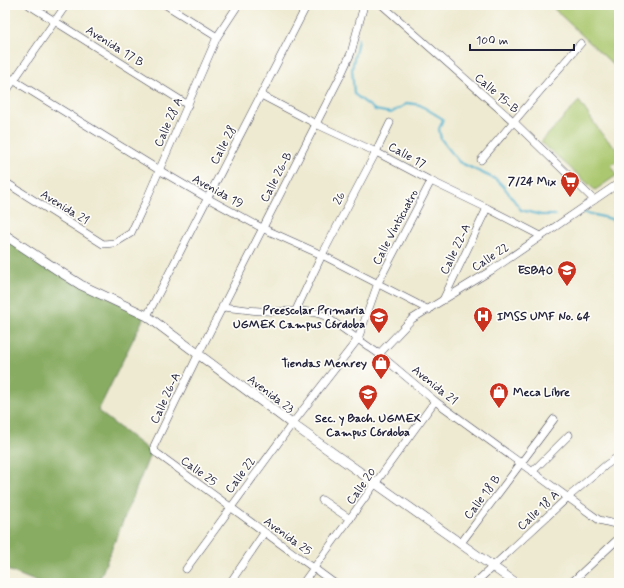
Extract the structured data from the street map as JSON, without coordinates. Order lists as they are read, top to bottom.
{
  "streets": {
    "street": [
      "Avenida 17 B",
      "Calle 15-B",
      "Calle 28 A",
      "Calle 28",
      "Calle 17",
      "Calle 26-B",
      "Avenida 19",
      "26",
      "Avenida 21",
      "Calle Vinticuatro",
      "Calle 22-A",
      "Calle 22",
      "Avenida 23",
      "Calle 26-A",
      "Calle 25",
      "Calle 20",
      "Calle 18 B",
      "Calle 18 A",
      "Avenida 25"
    ]
  },
  "crossings": [
    ["Avenida 17 B", "Calle 28 A"],
    ["Calle 15-B", "Calle 22"],
    ["Calle 28 A", "Avenida 19"],
    ["Calle 28 A", "Avenida 21"],
    ["Calle 28", "Calle 17"],
    ["Calle 28", "Avenida 19"],
    ["Calle 28", "Avenida 23"],
    ["Calle 17", "Calle 26-B"],
    ["Calle 17", "26"],
    ["Calle 17", "Calle Vinticuatro"],
    ["Calle 17", "Calle 22-A"],
    ["Calle 17", "Calle 22"],
    ["Calle 26-B", "Avenida 19"],
    ["Calle 26-B", "Avenida 21"],
    ["Calle 26-B", "Avenida 23"],
    ["Calle 26-B", "Calle 26-A"],
    ["Avenida 19", "26"],
    ["Avenida 19", "Calle Vinticuatro"],
    ["Avenida 19", "Calle 22"],
    ["26", "Avenida 21"],
    ["Avenida 21", "Calle Vinticuatro"],
    ["Avenida 21", "Calle 22"],
    ["Avenida 21", "Calle 20"],
    ["Avenida 21", "Calle 18 B"],
    ["Avenida 21", "Calle 18 A"],
    ["Calle Vinticuatro", "Calle 22"],
    ["Calle 22-A", "Calle 22"],
    ["Calle 22", "Avenida 23"],
    ["Calle 22", "Calle 25"],
    ["Calle 22", "Avenida 25"],
    ["Avenida 23", "Calle 26-A"],
    ["Avenida 23", "Calle 20"],
    ["Avenida 23", "Calle 18 B"],
    ["Avenida 23", "Calle 18 A"],
    ["Calle 26-A", "Calle 25"],
    ["Calle 25", "Avenida 25"],
    ["Calle 20", "Avenida 25"]
  ],
  "places": {
    "supermarket": ["7/24 Mix"],
    "school or university": ["ESBAO", "Preescolar Primaria UGMEX Campus Córdoba", "Sec. y Bach. UGMEX Campus Córdoba"],
    "hospital": ["IMSS UMF No. 64"],
    "shop": ["Tiendas Menrey", "Meca Libre"]
  },
  "scale_bar": "100 m"
}
